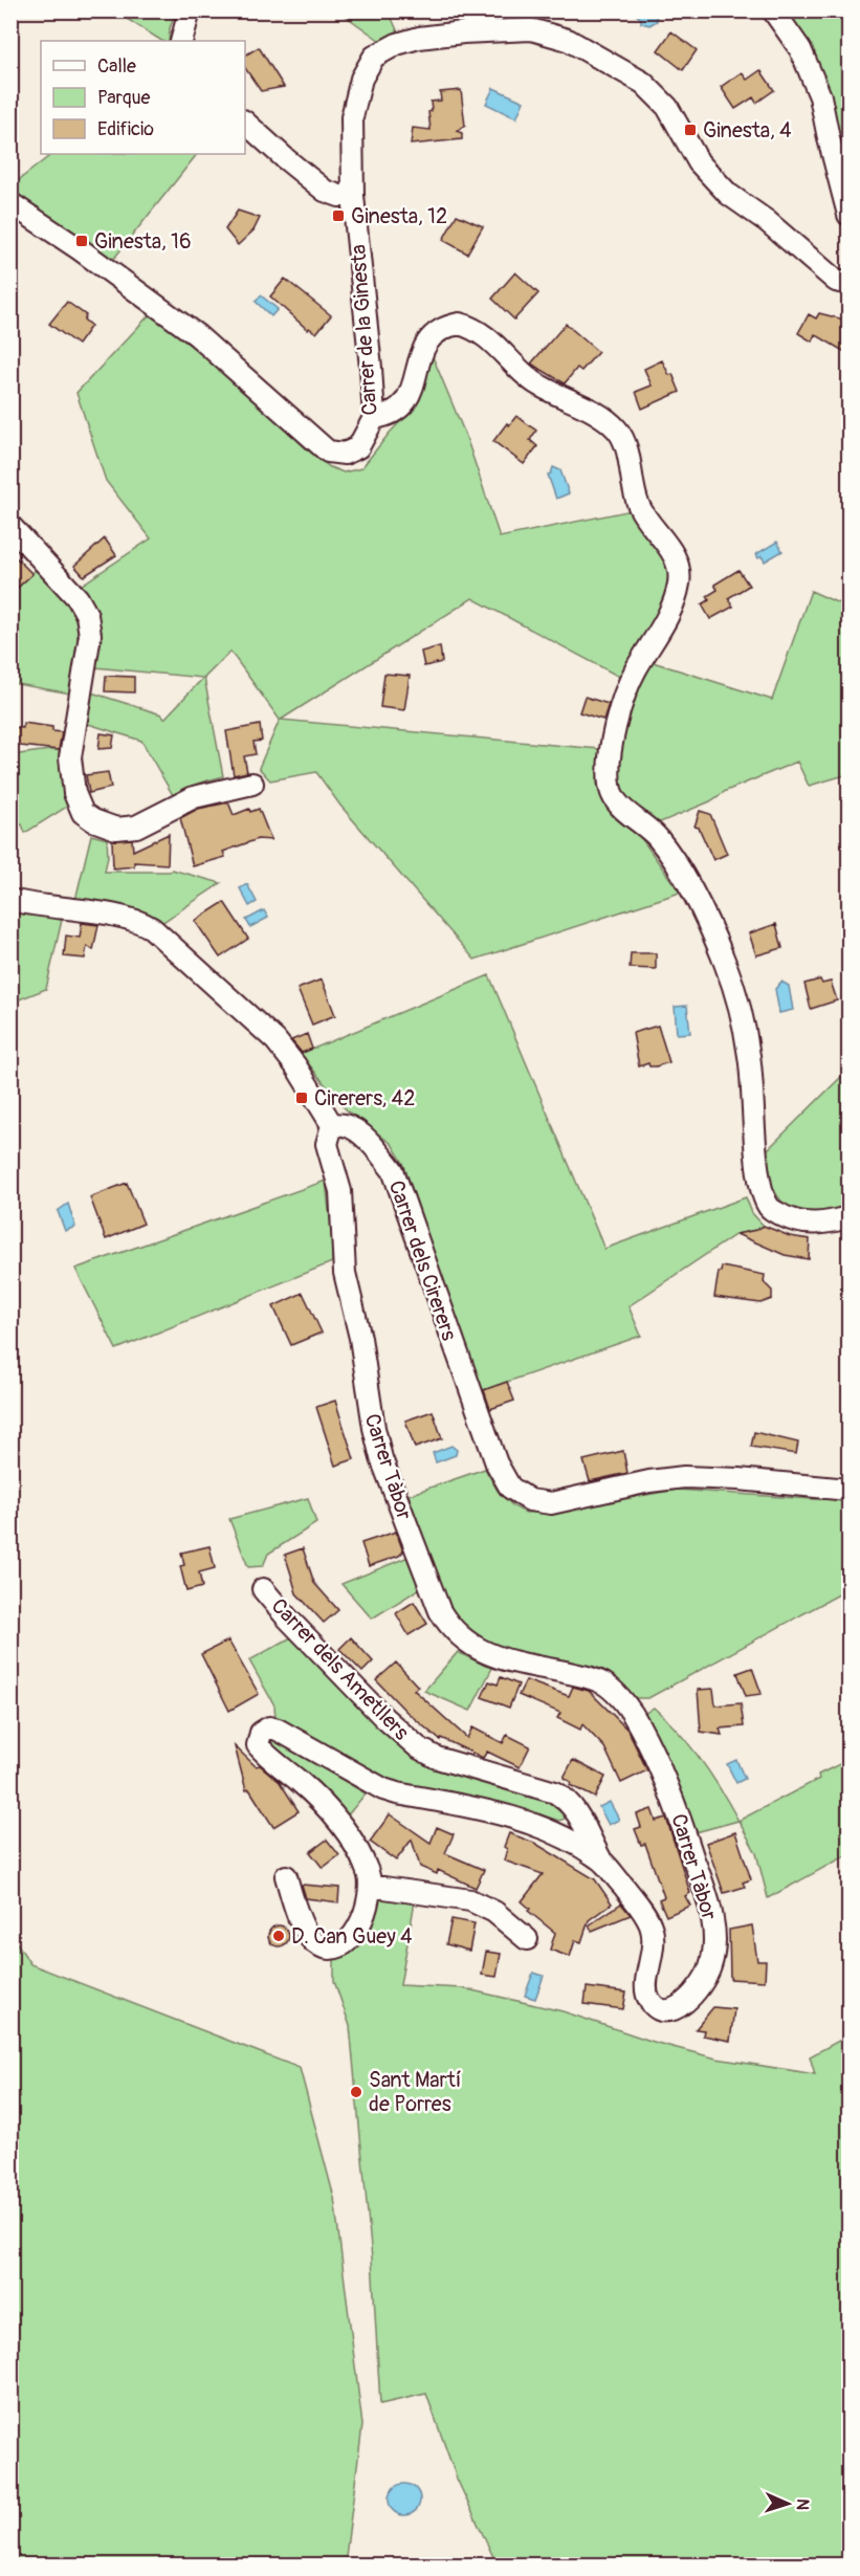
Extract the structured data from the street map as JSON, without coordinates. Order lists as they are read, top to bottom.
{
  "streets": {
    "street": [
      "Carrer de la Ginesta",
      "Carrer dels Cirerers",
      "Carrer Tàbor",
      "Carrer dels Ametllers"
    ]
  },
  "crossings": [
    ["Carrer dels Cirerers", "Carrer Tàbor"],
    ["Carrer Tàbor", "Carrer dels Ametllers"]
  ],
  "places": {
    "transit": [
      "Ginesta, 4",
      "Ginesta, 12",
      "Ginesta, 16",
      "Cirerers, 42"
    ],
    "other": ["D. Can Guey 4", "Sant Martí de Porres"]
  },
  "legend": ["Calle", "Parque", "Edificio"],
  "north": "right"
}
